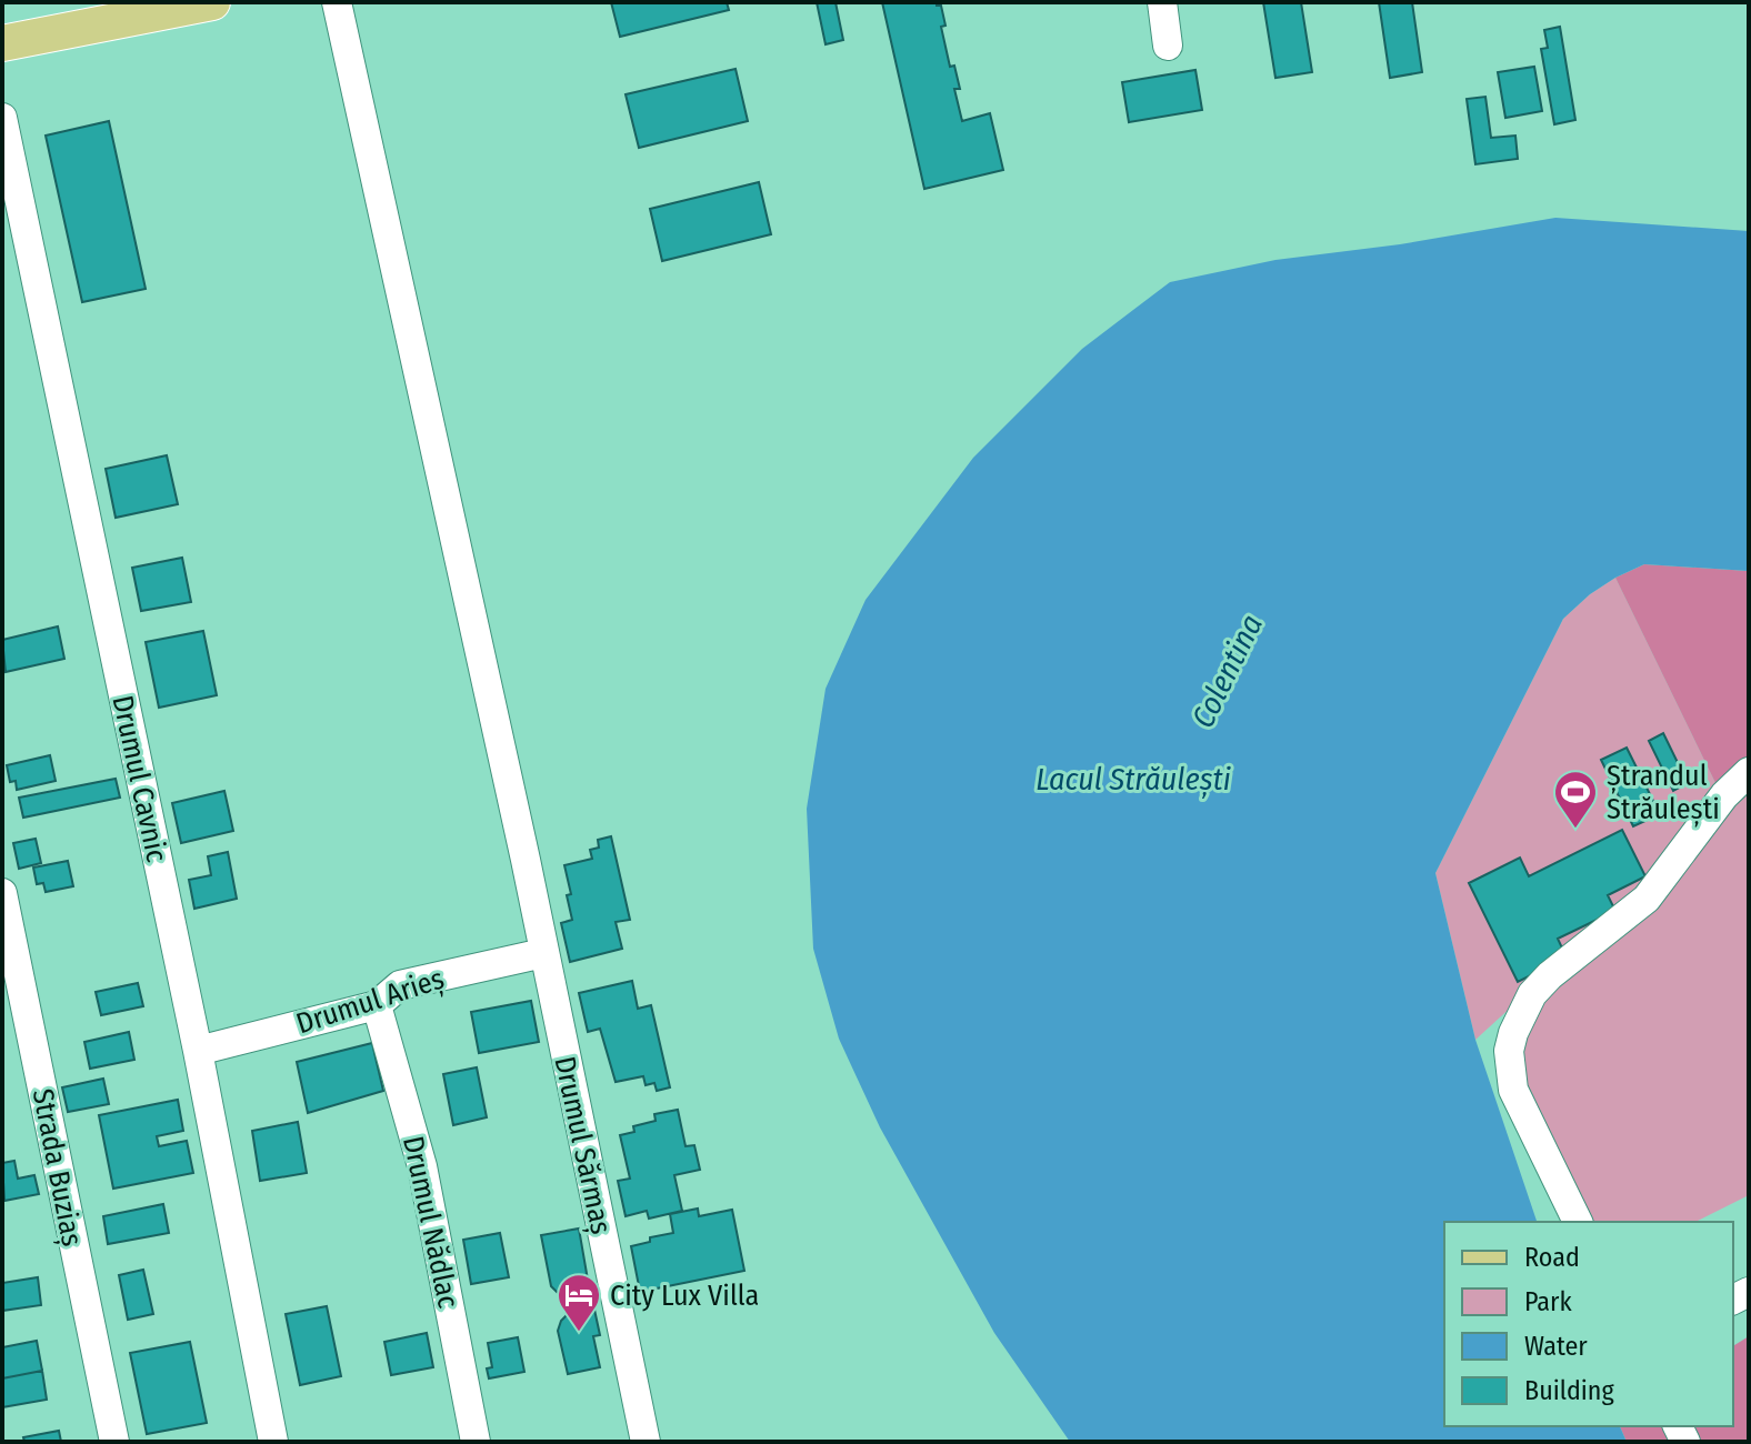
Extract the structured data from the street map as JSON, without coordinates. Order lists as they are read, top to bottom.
{
  "streets": {
    "street": [
      "Drumul Cavnic",
      "Drumul Arieș",
      "Drumul Sărmaș",
      "Strada Buziaș",
      "Drumul Nădlac"
    ]
  },
  "crossings": [
    ["Drumul Cavnic", "Drumul Arieș"],
    ["Drumul Arieș", "Drumul Sărmaș"],
    ["Drumul Arieș", "Drumul Nădlac"]
  ],
  "water": ["Colentina", "Lacul Străulești"],
  "places": {
    "sports": ["Ștrandul Străulești"],
    "hotel": ["City Lux Villa"]
  },
  "legend": [
    "Road",
    "Park",
    "Water",
    "Building"
  ]
}
